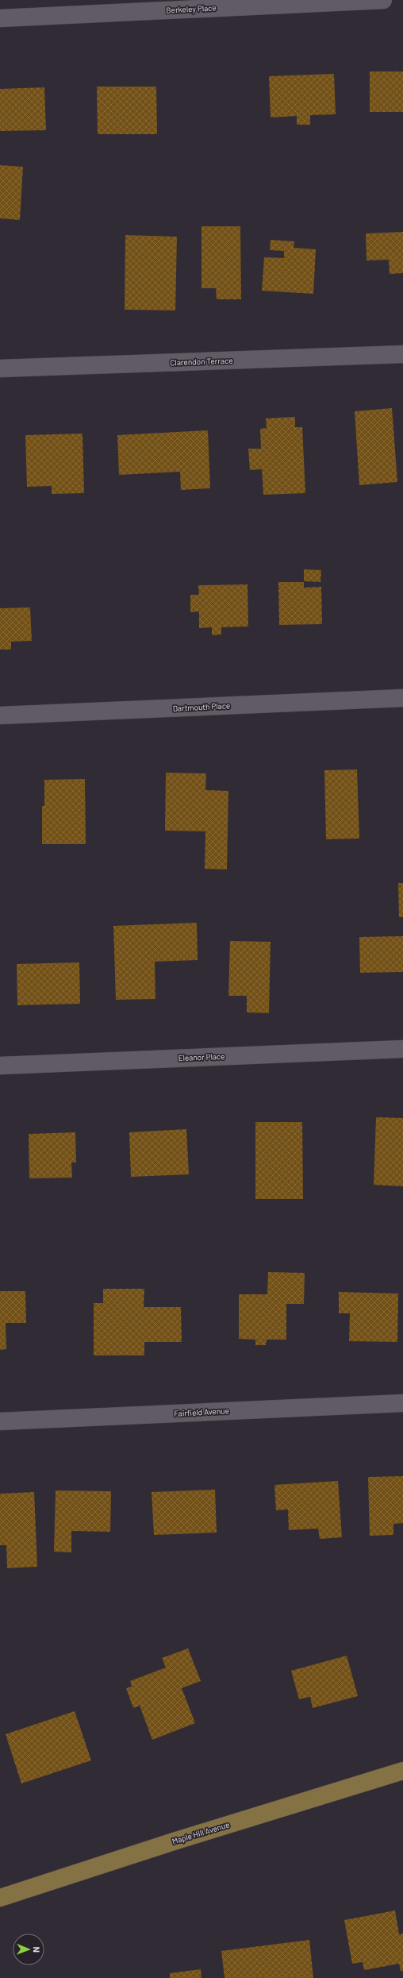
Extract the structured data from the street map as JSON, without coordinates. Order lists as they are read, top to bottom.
{
  "streets": {
    "main road": ["Maple Hill Avenue"],
    "street": [
      "Berkeley Place",
      "Clarendon Terrace",
      "Dartmouth Place",
      "Eleanor Place",
      "Fairfield Avenue"
    ]
  },
  "north": "right"
}
